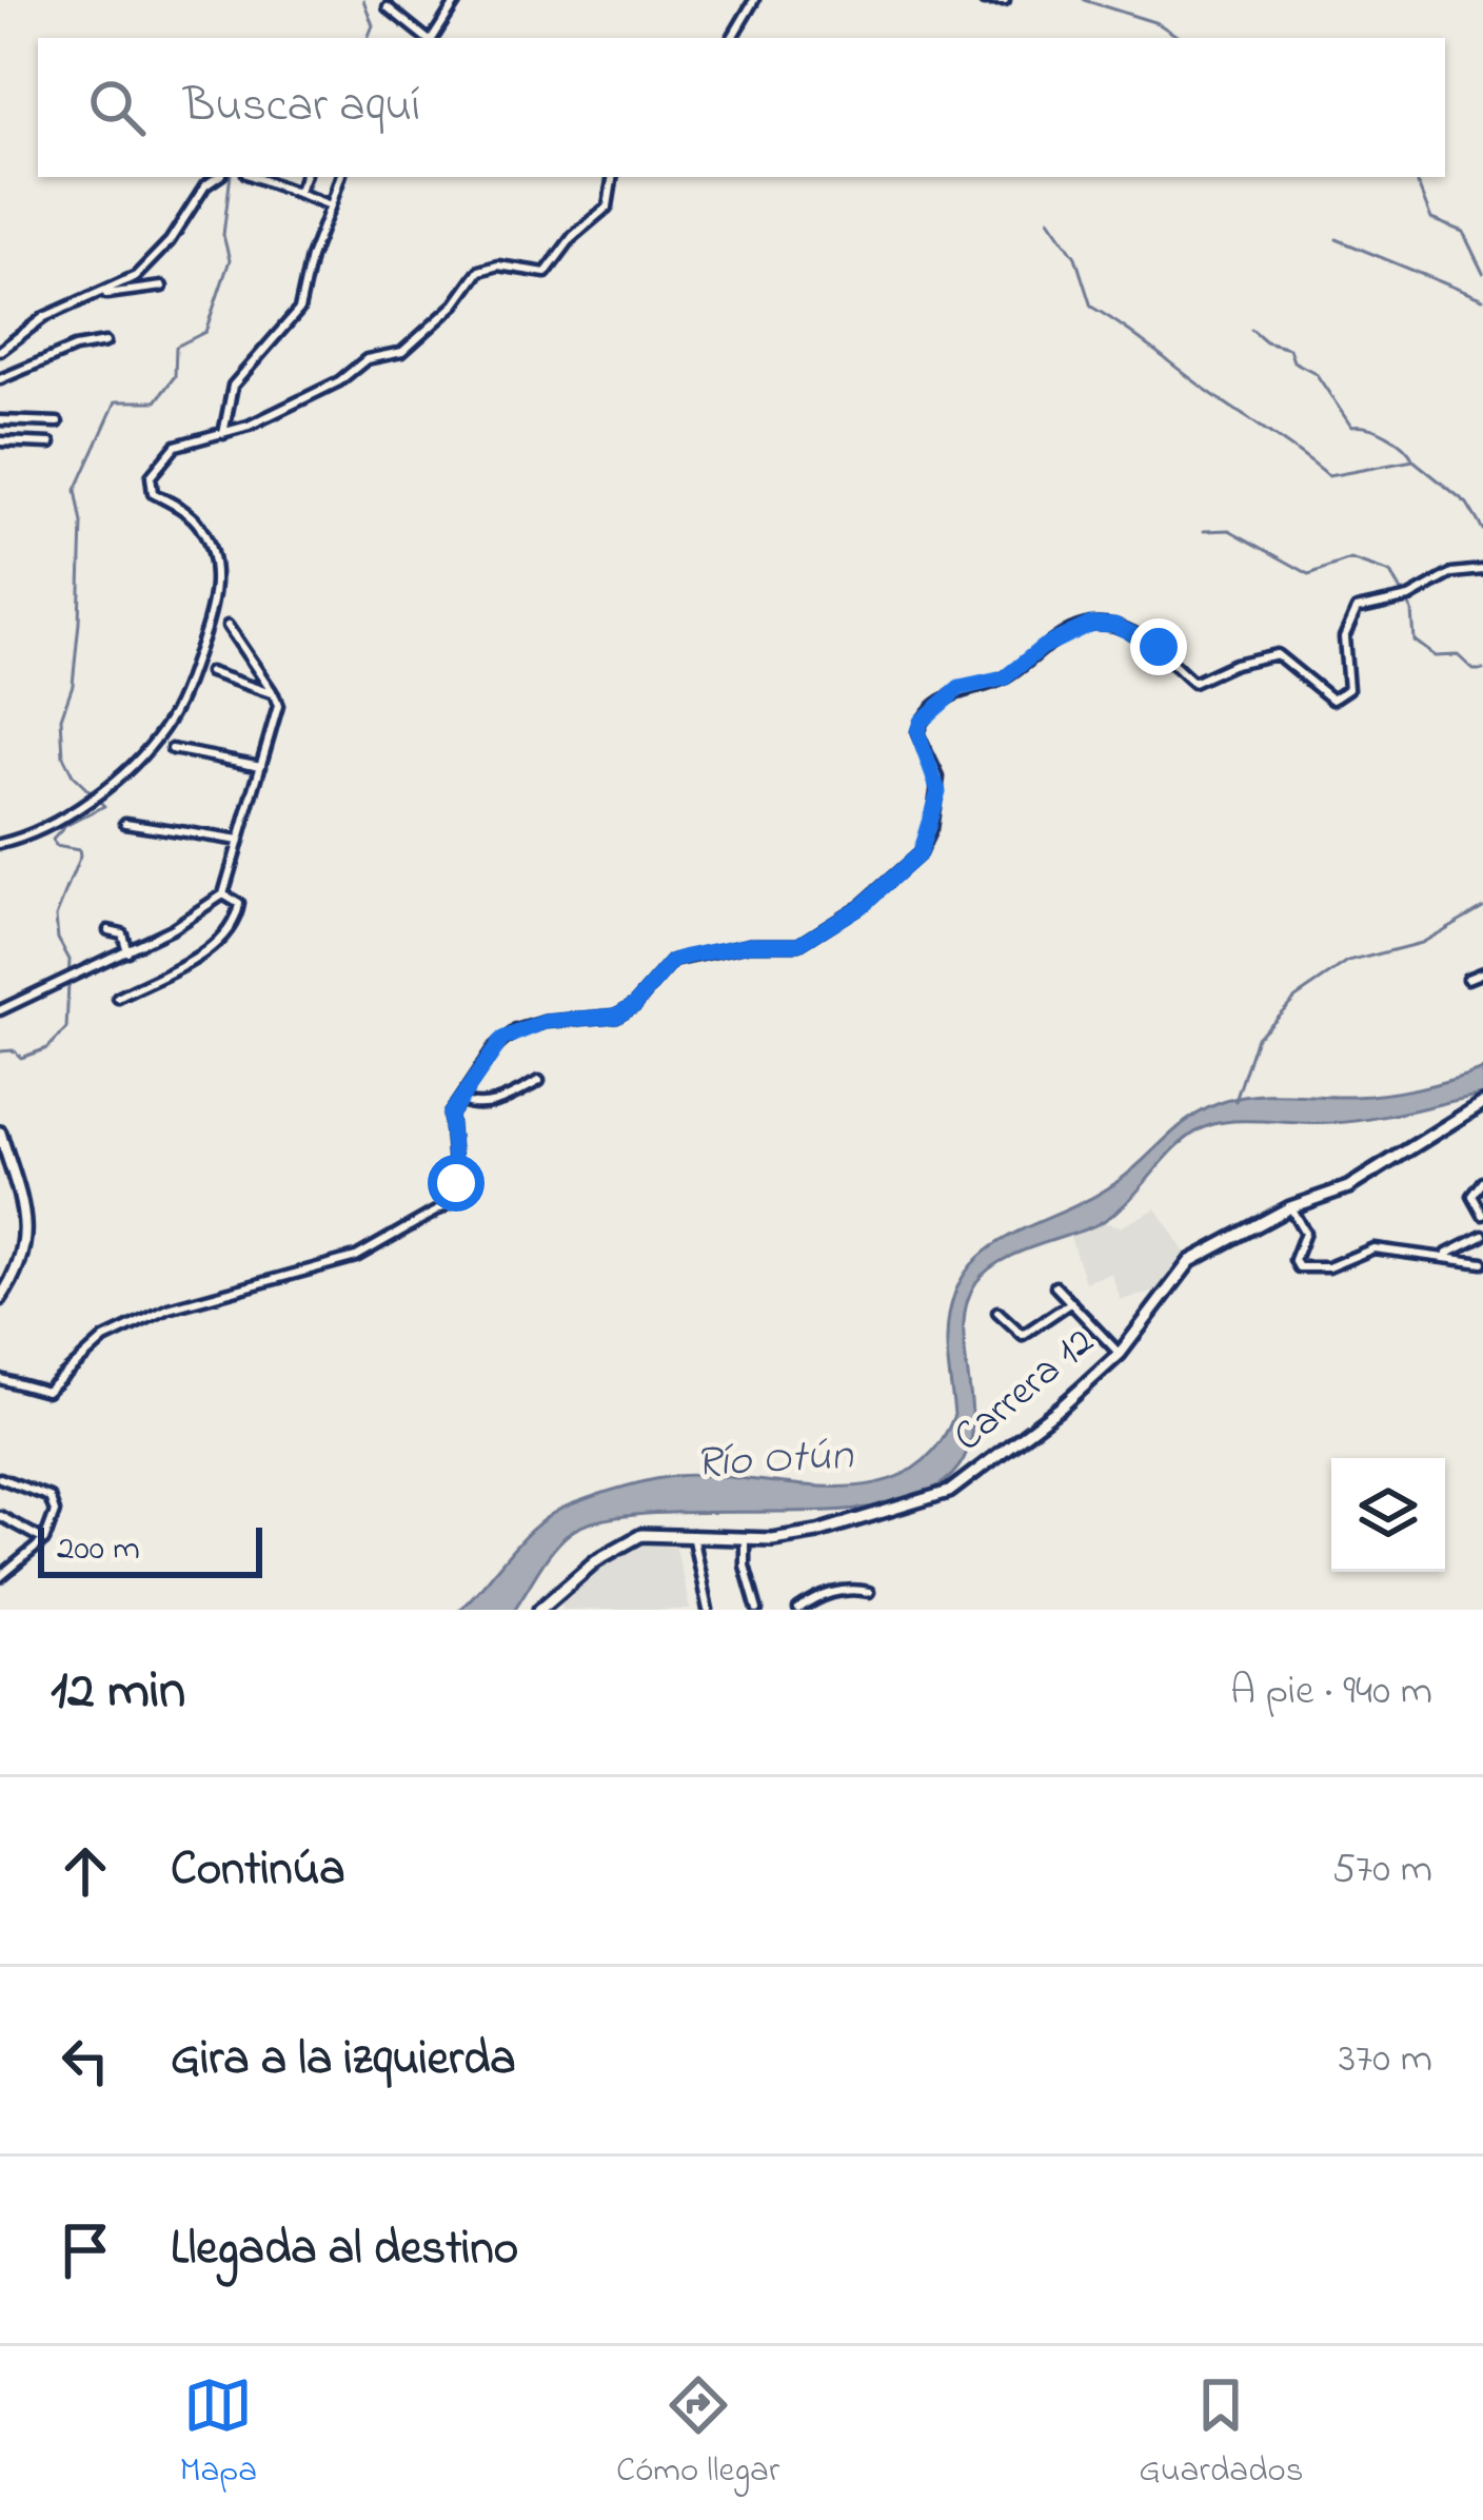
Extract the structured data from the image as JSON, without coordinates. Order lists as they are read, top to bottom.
{
  "streets": {
    "street": ["Carrera 12"]
  },
  "water": ["Río Otún"],
  "scale_bar": "200 m",
  "page": {
    "search": "Buscar aquí",
    "scale": "200 m",
    "heading": ["12 min", "A pie · 940 m"],
    "list": [
      ["Continúa", "570 m"],
      ["Gira a la izquierda", "370 m"],
      "Llegada al destino"
    ],
    "nav": ["Mapa", "Cómo llegar", "Guardados"]
  }
}
